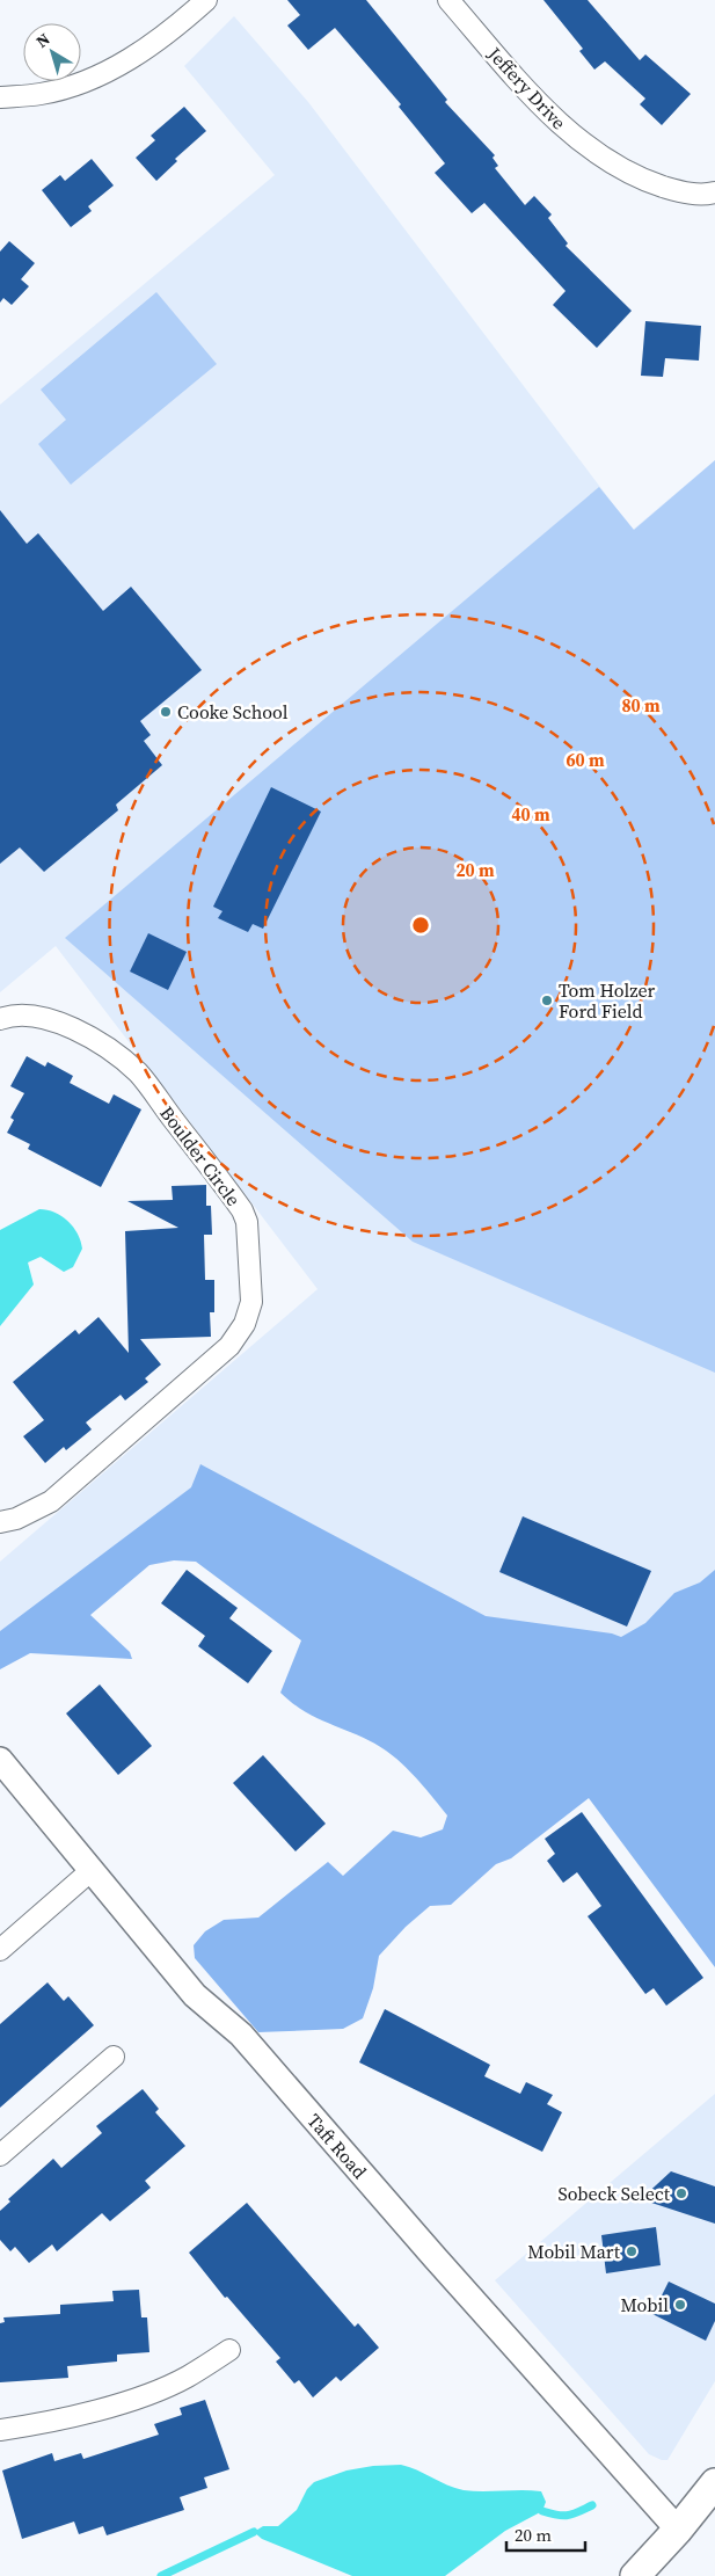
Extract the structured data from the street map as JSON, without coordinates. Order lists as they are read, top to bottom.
{
  "streets": {
    "street": ["Jeffery Drive", "Boulder Circle", "Taft Road"]
  },
  "places": [
    "Cooke School",
    "Tom Holzer Ford Field",
    "Sobeck Select",
    "Mobil Mart",
    "Mobil"
  ],
  "scale_bar": "20 m",
  "north": "top left",
  "rings": [
    "80 m",
    "60 m",
    "40 m",
    "20 m"
  ]
}
